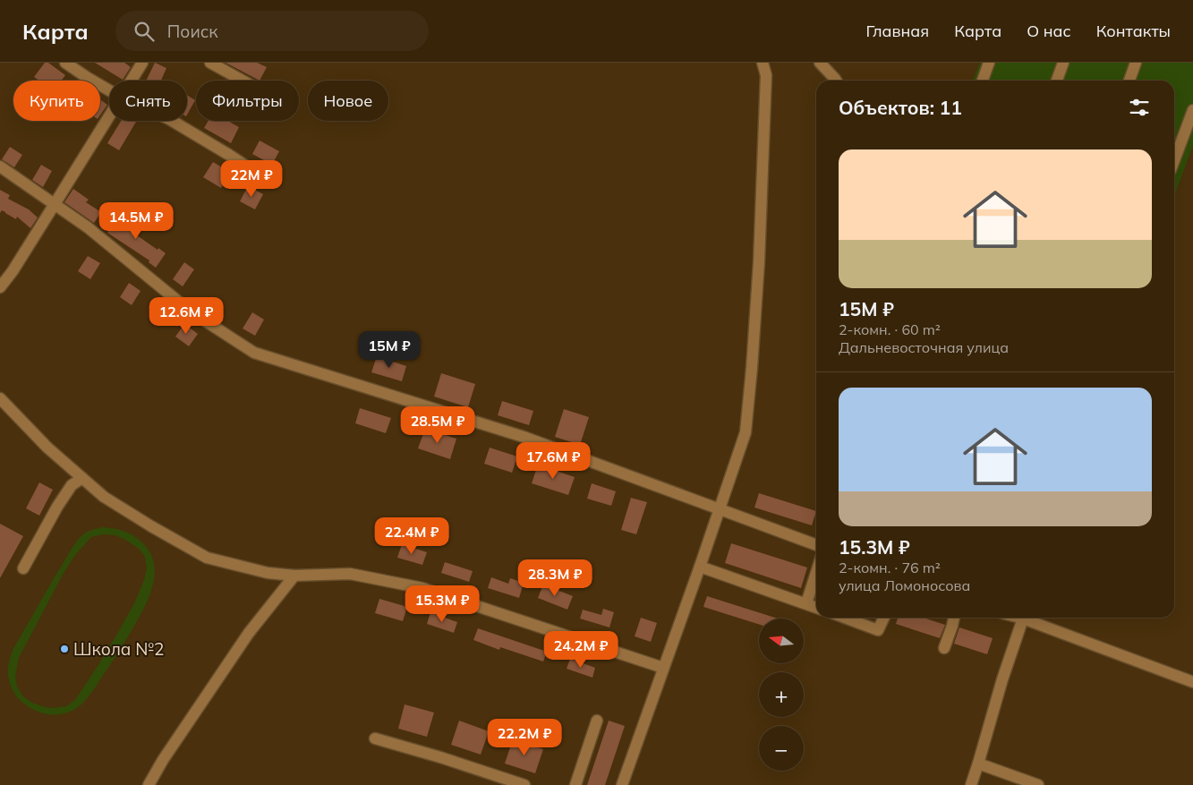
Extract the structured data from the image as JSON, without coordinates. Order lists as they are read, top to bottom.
{
  "places": ["Школа №2"],
  "north": "left",
  "page": {
    "header": "Карта",
    "search": "Поиск",
    "nav": [
      "Главная",
      "Карта",
      "О нас",
      "Контакты"
    ],
    "chip": [
      "Купить",
      "Снять",
      "Фильтры",
      "Новое"
    ],
    "heading": "Объектов: 11",
    "list": [
      {
        "name": "15M ₽",
        "note": "2-комн. · 60 m² · Дальневосточная улица"
      },
      {
        "name": "15.3M ₽",
        "note": "2-комн. · 76 m² · улица Ломоносова"
      }
    ],
    "price": [
      "22M ₽",
      "14.5M ₽",
      "12.6M ₽",
      "15M ₽",
      "28.5M ₽",
      "17.6M ₽",
      "22.4M ₽",
      "28.3M ₽",
      "15.3M ₽",
      "24.2M ₽",
      "22.2M ₽"
    ],
    "map_buttons": ["+", "−"]
  }
}
